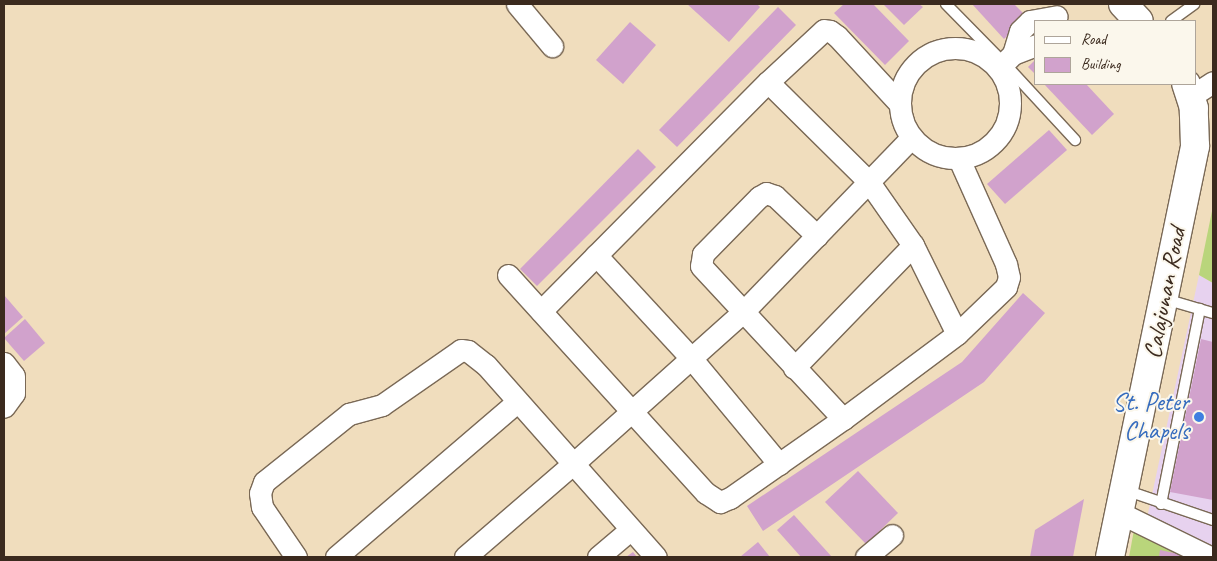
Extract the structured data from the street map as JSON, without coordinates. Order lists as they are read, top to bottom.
{
  "streets": {
    "main road": ["Calajunan Road"]
  },
  "places": ["St. Peter Chapels"],
  "legend": ["Road", "Building"]
}
